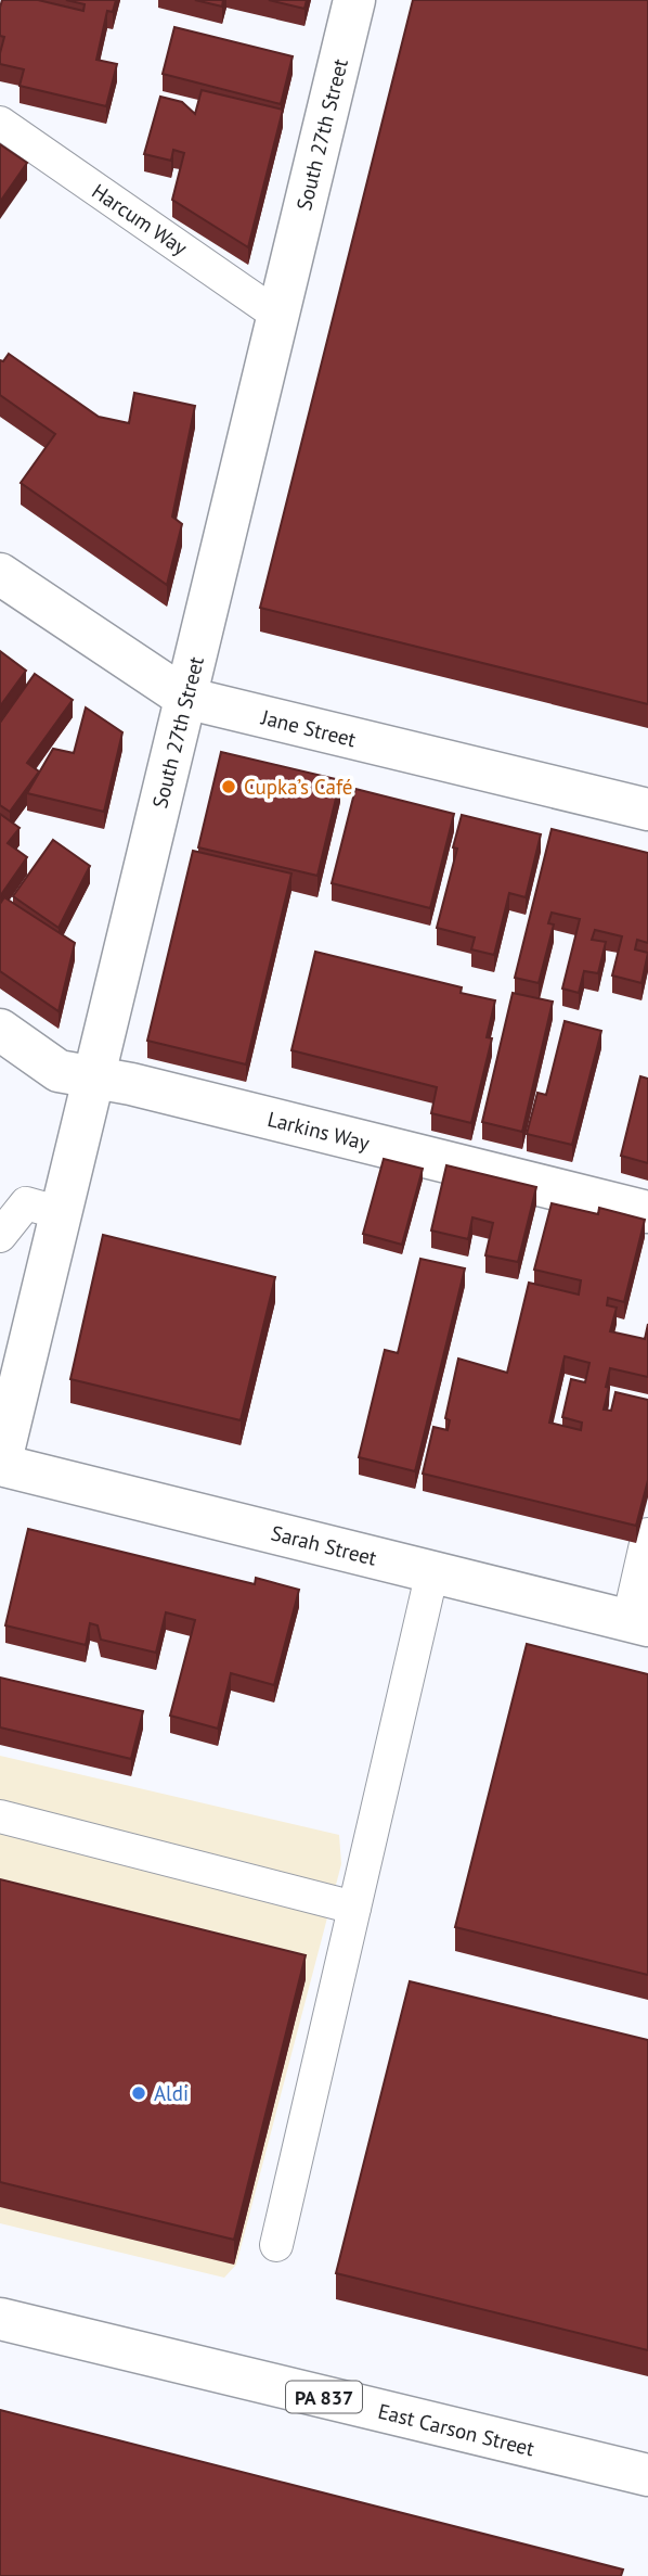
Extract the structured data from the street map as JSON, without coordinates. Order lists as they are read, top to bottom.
{
  "streets": {
    "street": [
      "South 27th Street",
      "Jane Street",
      "Larkins Way",
      "Sarah Street",
      "PA 837",
      "East Carson Street"
    ],
    "lane": ["Harcum Way"]
  },
  "crossings": [
    ["South 27th Street", "Harcum Way"],
    ["South 27th Street", "Jane Street"],
    ["South 27th Street", "Larkins Way"],
    ["South 27th Street", "Sarah Street"]
  ],
  "places": ["Cupka’s Café", "Aldi"]
}
